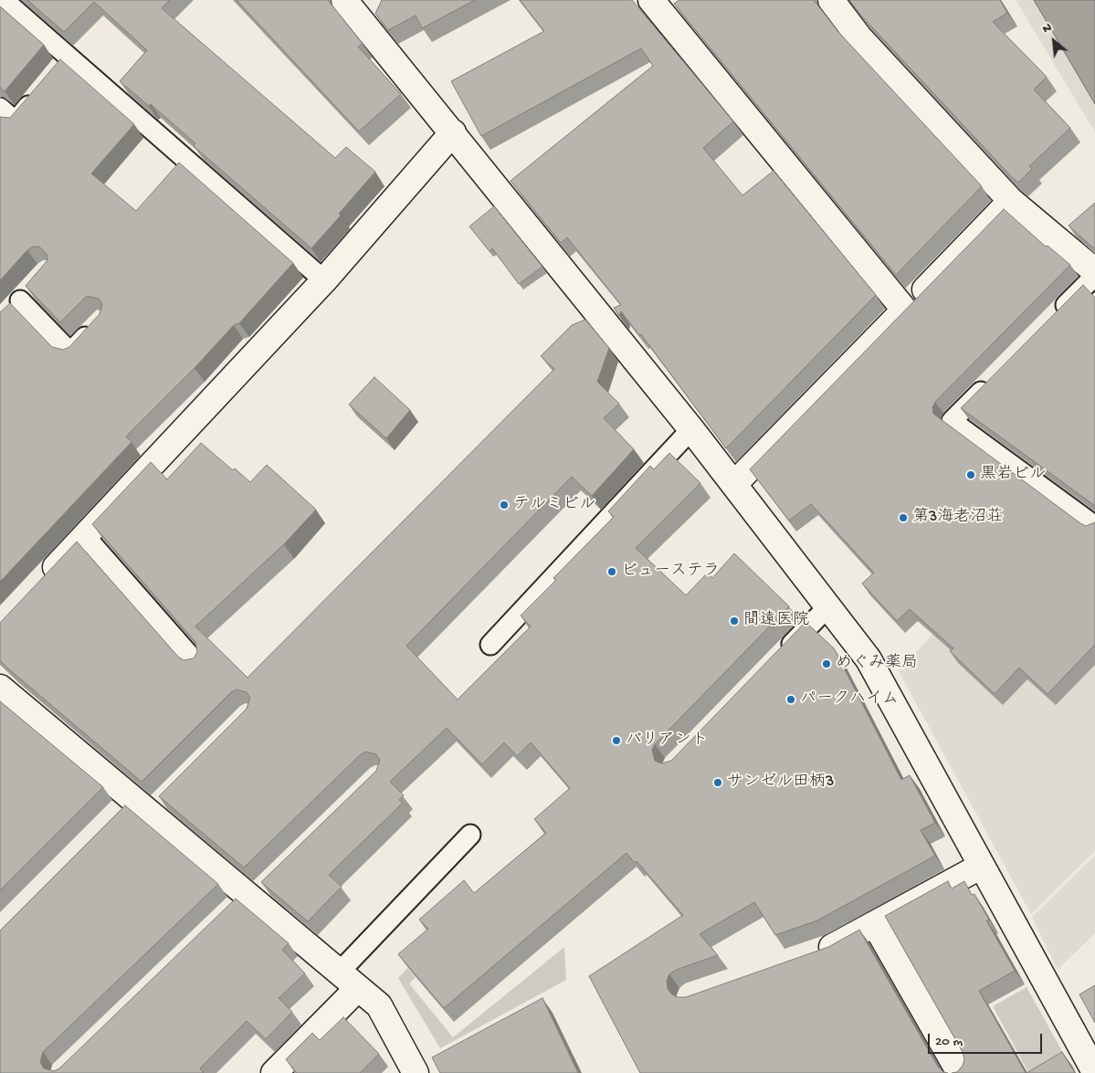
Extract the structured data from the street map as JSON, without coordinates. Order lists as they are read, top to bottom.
{
  "places": [
    "黒岩ビル",
    "テルミビル",
    "第3海老沼荘",
    "ビューステラ",
    "間遠医院",
    "めぐみ薬局",
    "パークハイム",
    "バリアント",
    "サンゼル田柄3"
  ],
  "scale_bar": "20 m",
  "north": "top left"
}
